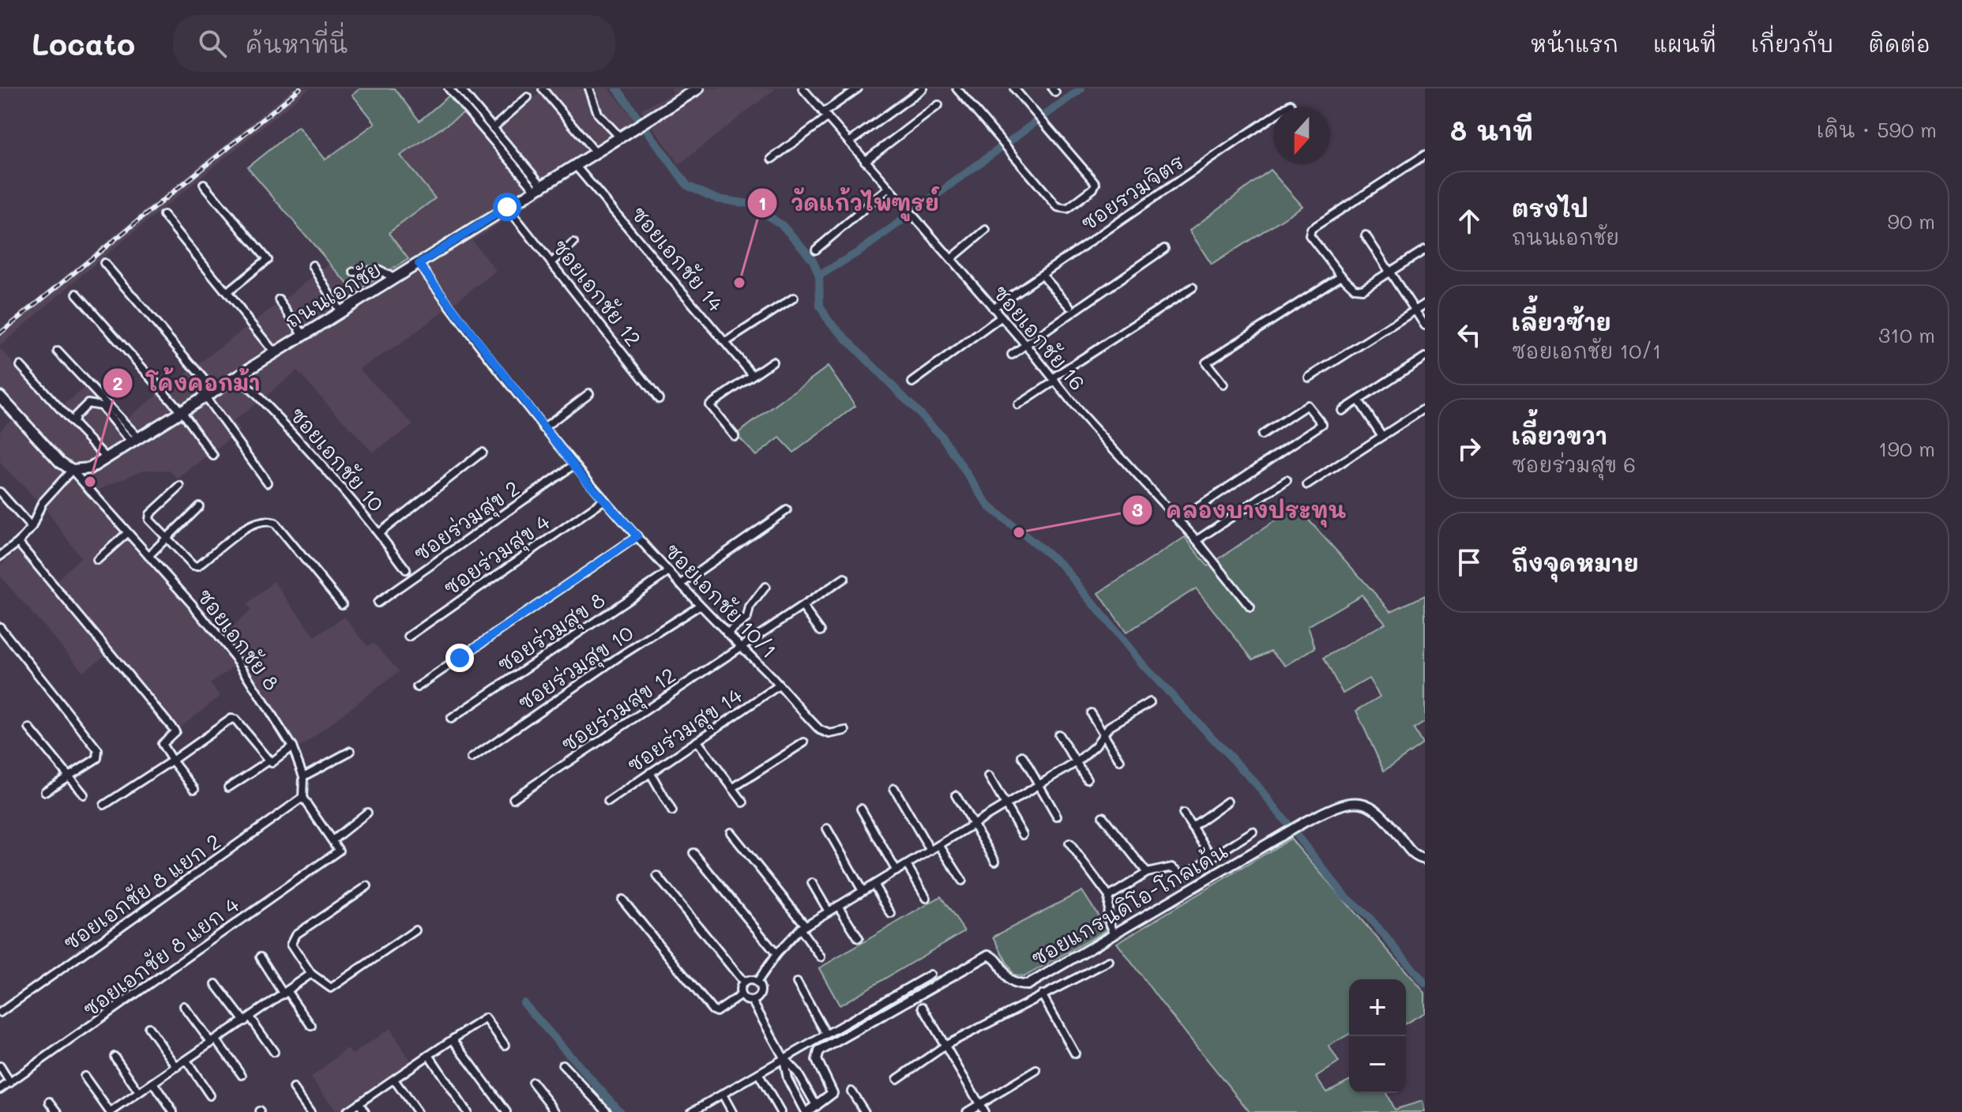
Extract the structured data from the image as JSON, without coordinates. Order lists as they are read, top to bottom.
{
  "streets": {
    "main road": ["ถนนเอกชัย"],
    "street": [
      "ซอยรวมจิตร",
      "ซอยเอกชัย 14",
      "ซอยเอกชัย 12",
      "ซอยเอกชัย 16",
      "ซอยเอกชัย 10",
      "ซอยร่วมสุข 2",
      "ซอยร่วมสุข 4",
      "ซอยเอกชัย 10/1",
      "ซอยร่วมสุข 8",
      "ซอยเอกชัย 8",
      "ซอยร่วมสุข 10",
      "ซอยร่วมสุข 12",
      "ซอยร่วมสุข 14",
      "ซอยเอกชัย 8 แยก 2",
      "ซอยแกรนดิโอ-โกลเด้น",
      "ซอยเอกชัย 8 แยก 4"
    ]
  },
  "crossings": [
    ["ซอยรวมจิตร", "ซอยเอกชัย 16"],
    ["ซอยเอกชัย 14", "ถนนเอกชัย"],
    ["ซอยเอกชัย 12", "ถนนเอกชัย"],
    ["ถนนเอกชัย", "ซอยเอกชัย 10"],
    ["ถนนเอกชัย", "ซอยเอกชัย 10/1"],
    ["ถนนเอกชัย", "ซอยเอกชัย 8"],
    ["ซอยร่วมสุข 2", "ซอยเอกชัย 10/1"],
    ["ซอยร่วมสุข 4", "ซอยเอกชัย 10/1"],
    ["ซอยเอกชัย 10/1", "ซอยร่วมสุข 8"],
    ["ซอยเอกชัย 10/1", "ซอยร่วมสุข 10"],
    ["ซอยเอกชัย 10/1", "ซอยร่วมสุข 12"],
    ["ซอยเอกชัย 10/1", "ซอยร่วมสุข 14"],
    ["ซอยเอกชัย 8", "ซอยเอกชัย 8 แยก 2"]
  ],
  "places": ["วัดแก้วไพฑูรย์", "โค้งคอกม้า", "คลองบางประทุน"],
  "north": "bottom",
  "page": {
    "header": "Locato",
    "search": "ค้นหาที่นี่",
    "nav": [
      "หน้าแรก",
      "แผนที่",
      "เกี่ยวกับ",
      "ติดต่อ"
    ],
    "heading": ["8 นาที", "เดิน · 590 m"],
    "list": [
      ["ตรงไป", "ถนนเอกชัย", "90 m"],
      ["เลี้ยวซ้าย", "ซอยเอกชัย 10/1", "310 m"],
      ["เลี้ยวขวา", "ซอยร่วมสุข 6", "190 m"],
      "ถึงจุดหมาย"
    ],
    "map_buttons": ["+", "−"]
  }
}
